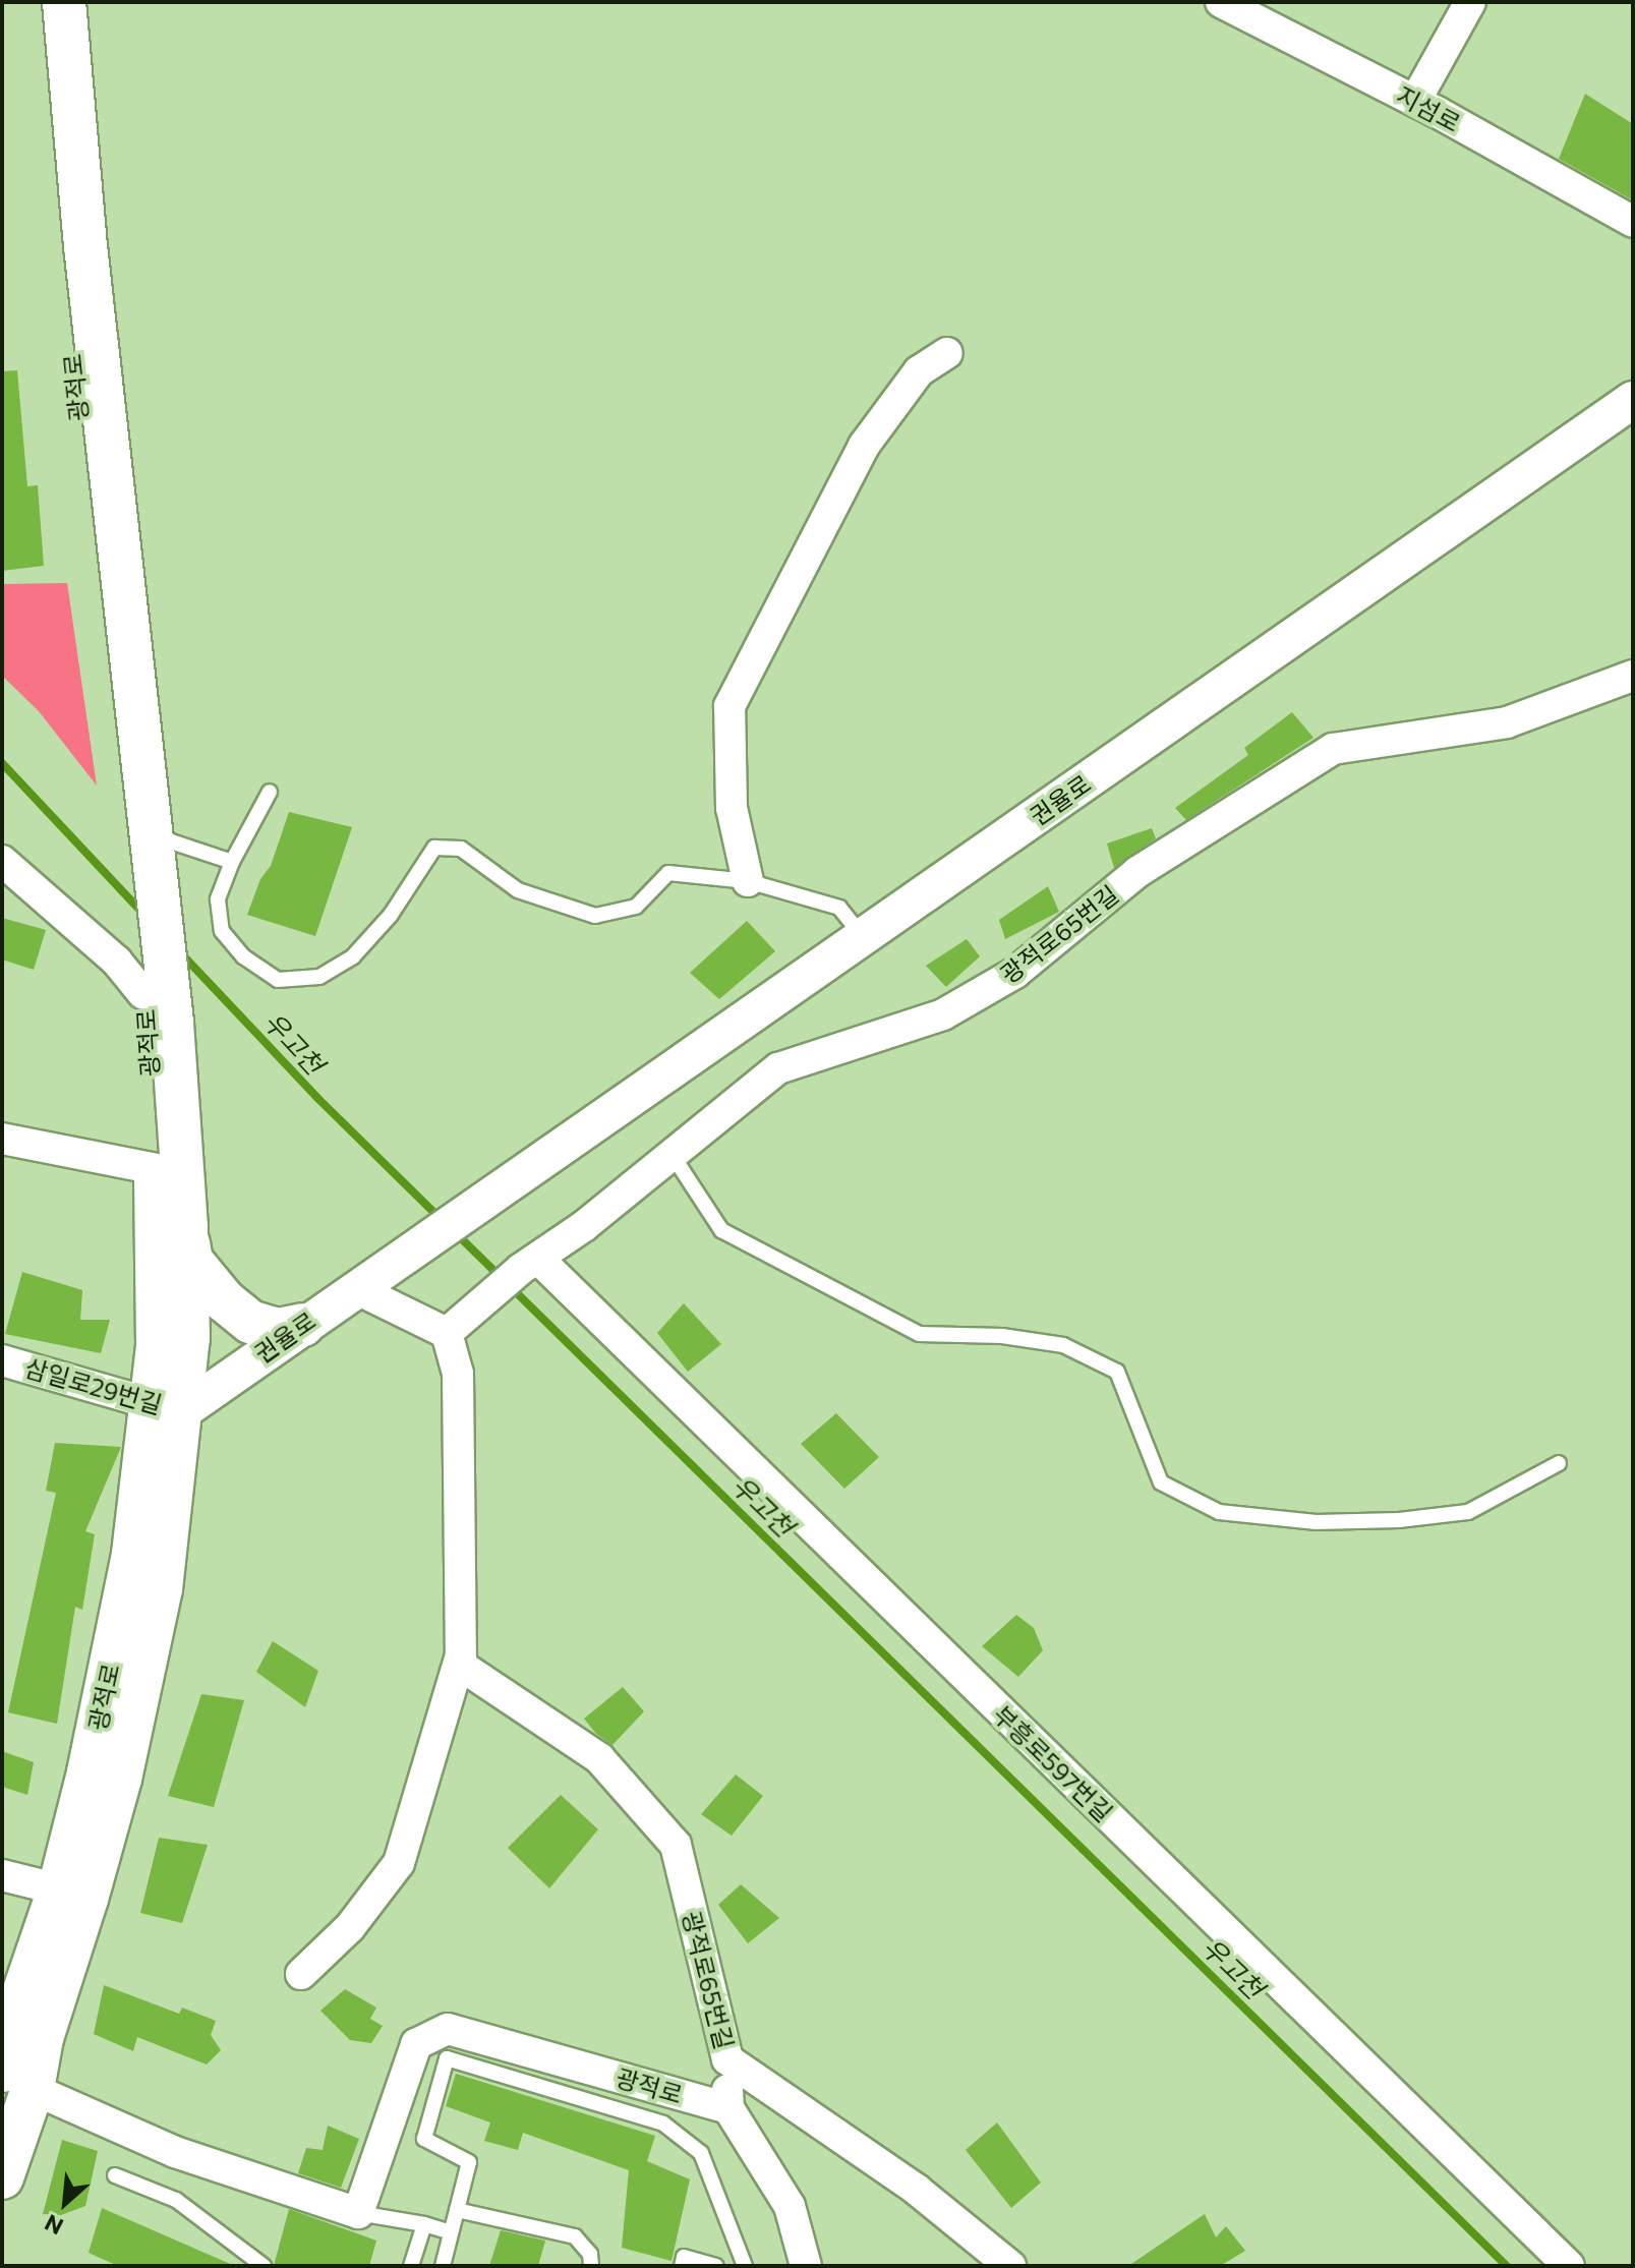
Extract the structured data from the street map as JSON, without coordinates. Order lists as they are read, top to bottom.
{
  "streets": {
    "main road": ["광적로"],
    "street": [
      "지섬로",
      "권율로",
      "광적로65번길",
      "삼일로29번길",
      "부흥로597번길"
    ]
  },
  "crossings": [
    ["광적로", "권율로"],
    ["광적로", "삼일로29번길"],
    ["권율로", "삼일로29번길"],
    ["광적로65번길", "부흥로597번길"]
  ],
  "water": ["우고천"],
  "north": "bottom left"
}
